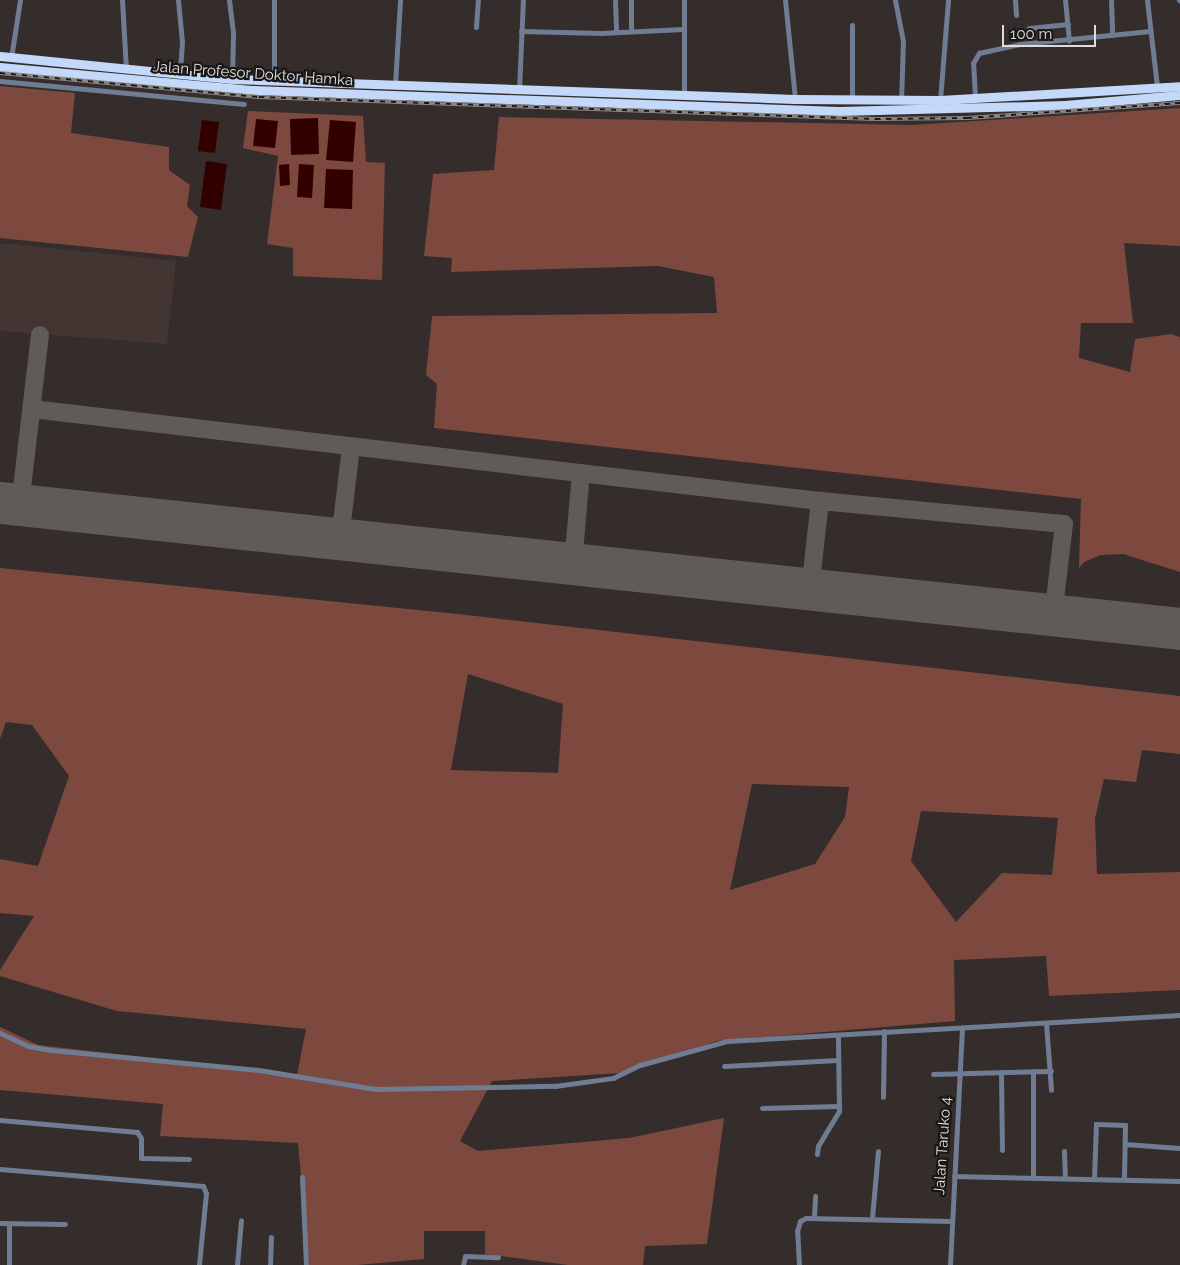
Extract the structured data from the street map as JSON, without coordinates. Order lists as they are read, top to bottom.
{
  "streets": {
    "highway": ["Jalan Profesor Doktor Hamka"],
    "street": ["Jalan Taruko 4"]
  },
  "scale_bar": "100 m"
}
